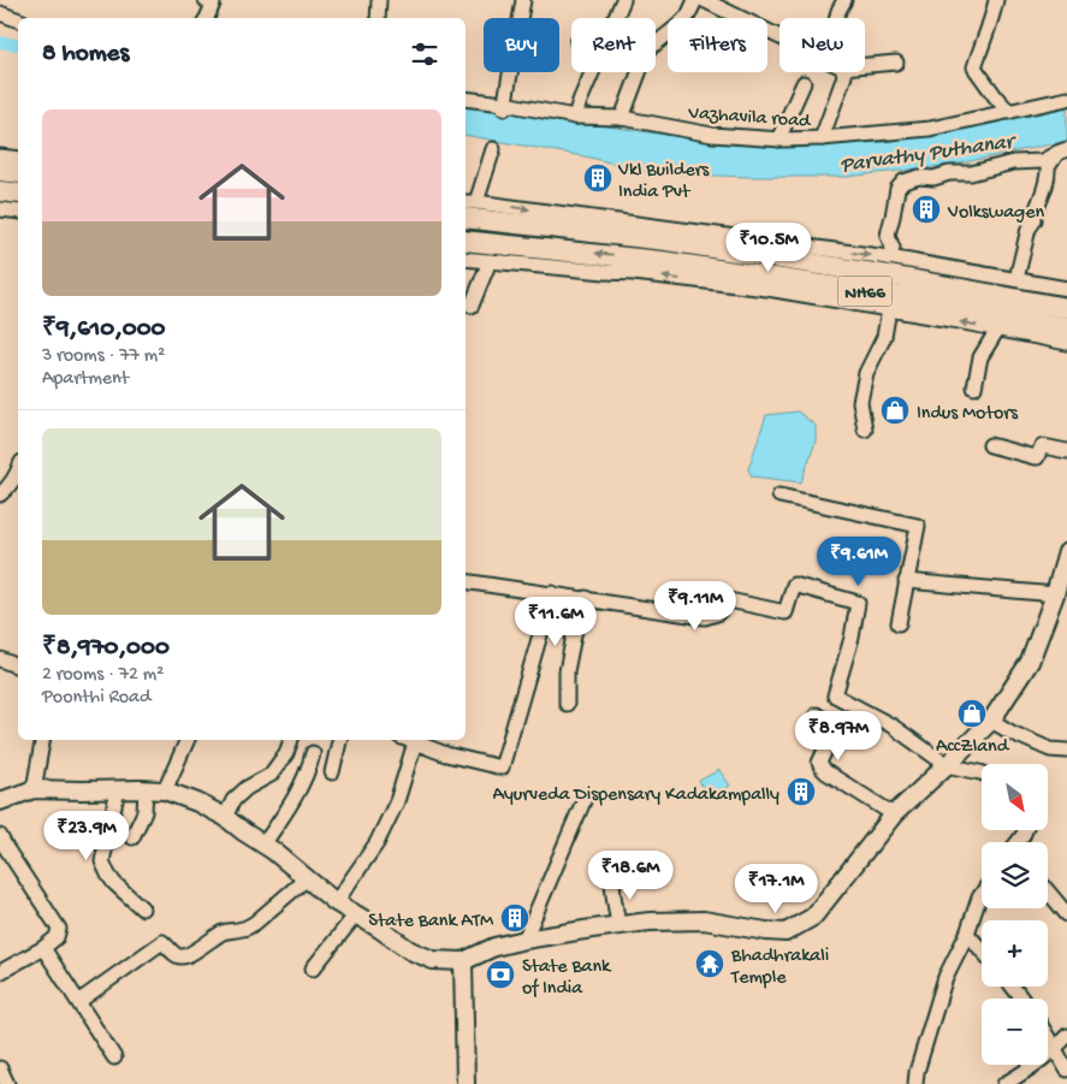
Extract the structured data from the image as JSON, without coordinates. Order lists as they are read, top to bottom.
{
  "streets": {
    "highway": ["NH66"],
    "street": ["Vazhavila road"]
  },
  "water": ["Parvathy Puthanar"],
  "places": {
    "building": [
      "Vkl Builders India Pvt",
      "Volkswagen",
      "Ayurveda Dispensary Kadakampally",
      "State Bank ATM"
    ],
    "shop": ["Indus Motors", "AccZland"],
    "temple": ["Bhadhrakali Temple"],
    "bank": ["State Bank of India"]
  },
  "north": "bottom right",
  "page": {
    "chip": [
      "Buy",
      "Rent",
      "Filters",
      "New"
    ],
    "heading": "8 homes",
    "list": [
      {
        "name": "₹9,610,000",
        "note": "3 rooms · 77 m² · Apartment"
      },
      {
        "name": "₹8,970,000",
        "note": "2 rooms · 72 m² · Poonthi Road"
      }
    ],
    "price": [
      "₹10.5M",
      "₹9.61M",
      "₹9.11M",
      "₹11.6M",
      "₹8.97M",
      "₹23.9M",
      "₹18.6M",
      "₹17.1M"
    ],
    "map_buttons": ["+", "−"]
  }
}
